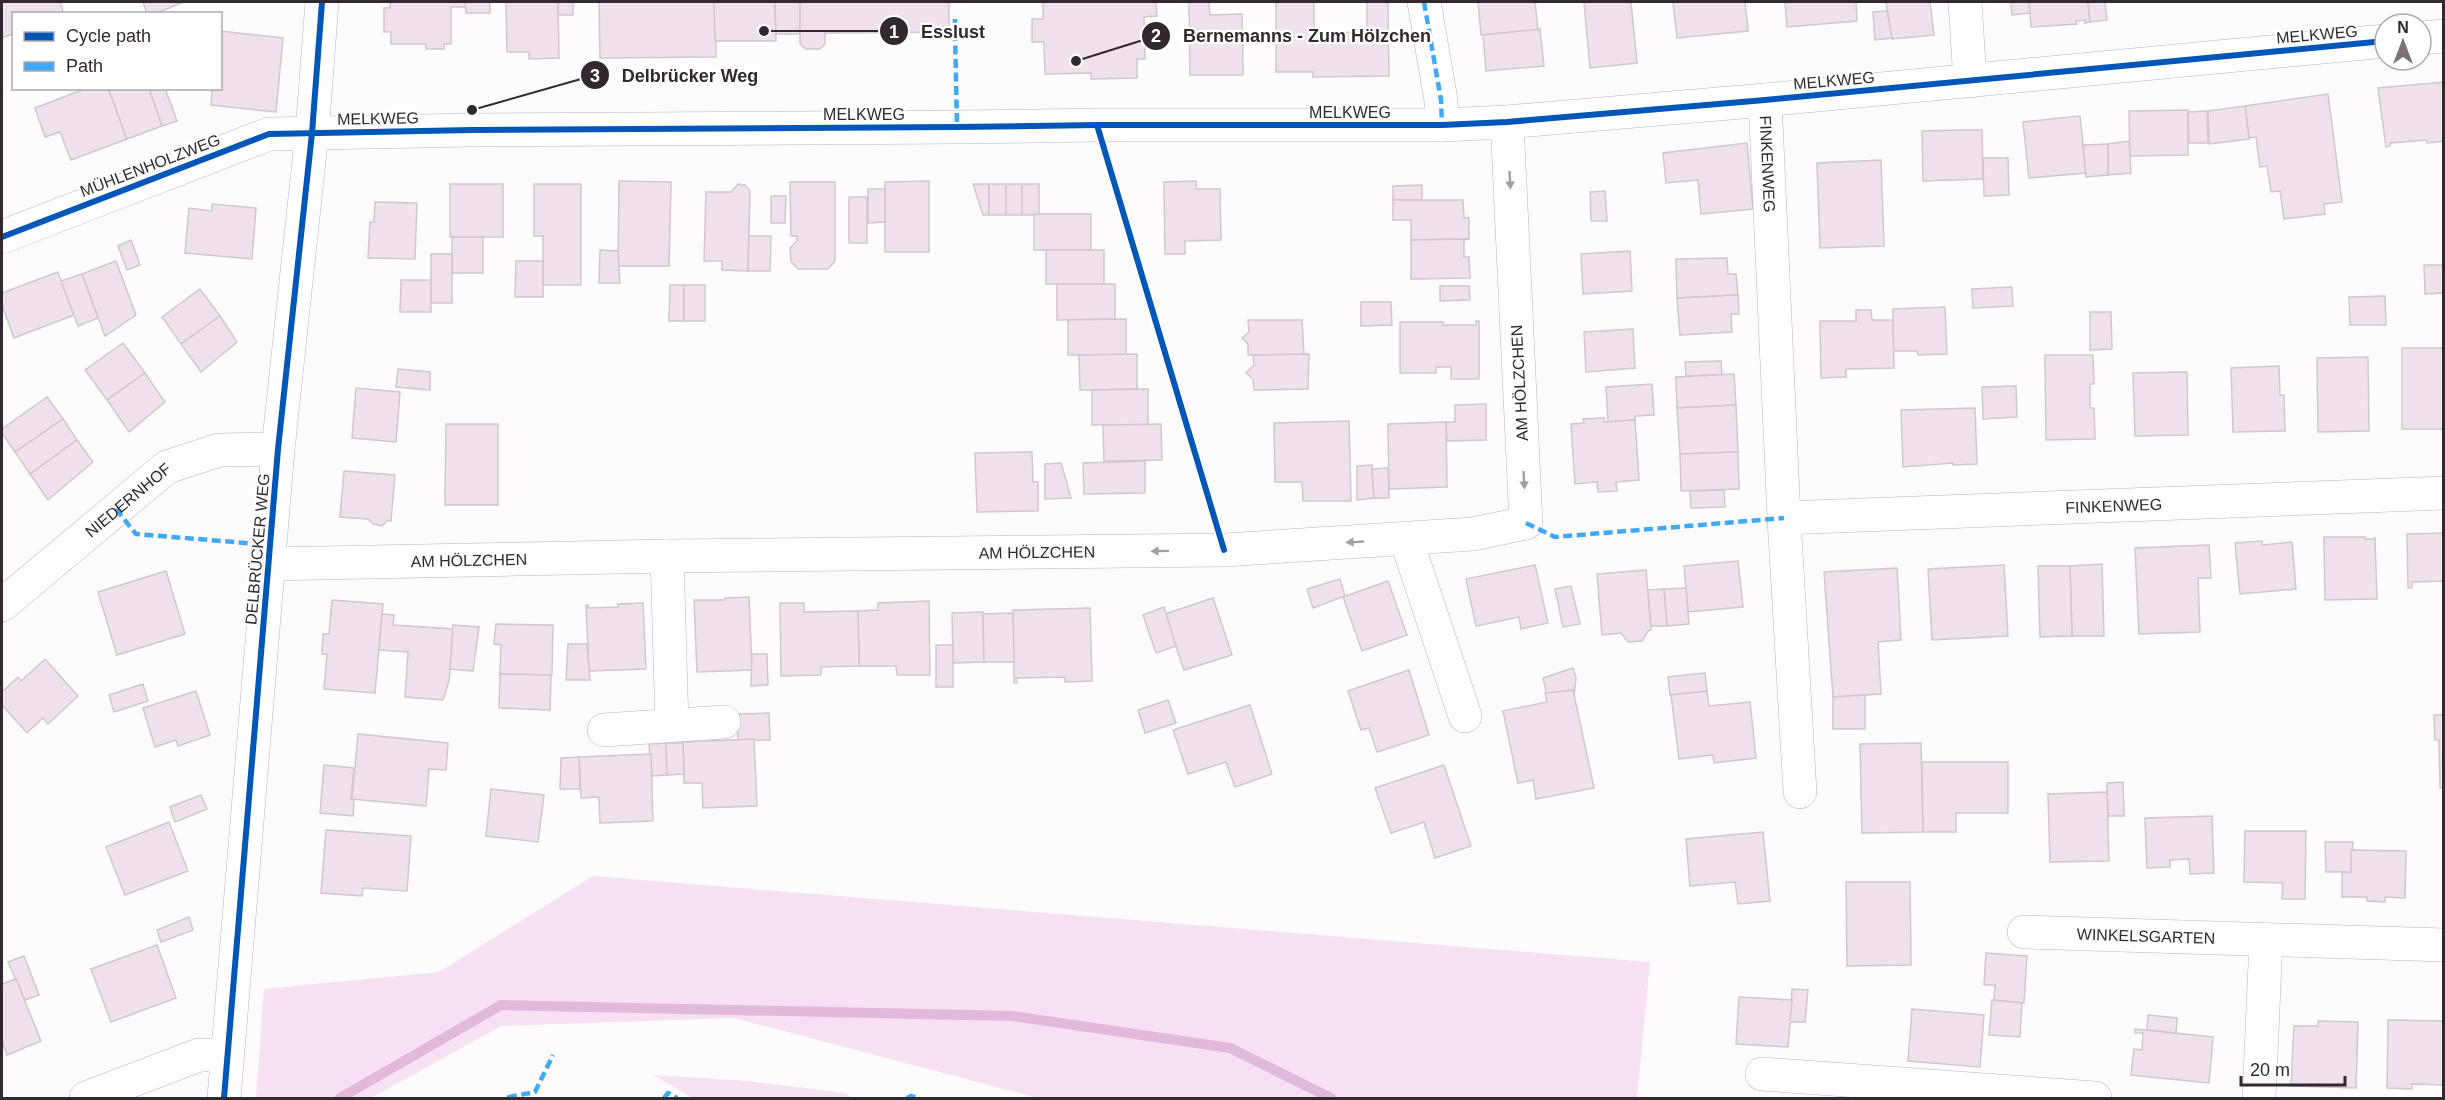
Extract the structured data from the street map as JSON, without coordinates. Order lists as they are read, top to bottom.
{
  "streets": {
    "street": [
      "MELKWEG",
      "MÜHLENHOLZWEG",
      "FINKENWEG",
      "AM HÖLZCHEN",
      "NIEDERNHOF",
      "DELBRÜCKER WEG",
      "WINKELSGARTEN"
    ]
  },
  "crossings": [
    ["MELKWEG", "MÜHLENHOLZWEG"],
    ["MELKWEG", "FINKENWEG"],
    ["MELKWEG", "AM HÖLZCHEN"],
    ["MELKWEG", "DELBRÜCKER WEG"],
    ["MÜHLENHOLZWEG", "DELBRÜCKER WEG"],
    ["AM HÖLZCHEN", "DELBRÜCKER WEG"],
    ["NIEDERNHOF", "DELBRÜCKER WEG"]
  ],
  "places": ["Esslust", "Bernemanns - Zum Hölzchen", "Delbrücker Weg"],
  "legend": ["Cycle path", "Path"],
  "scale_bar": "20 m",
  "north": "top"
}
